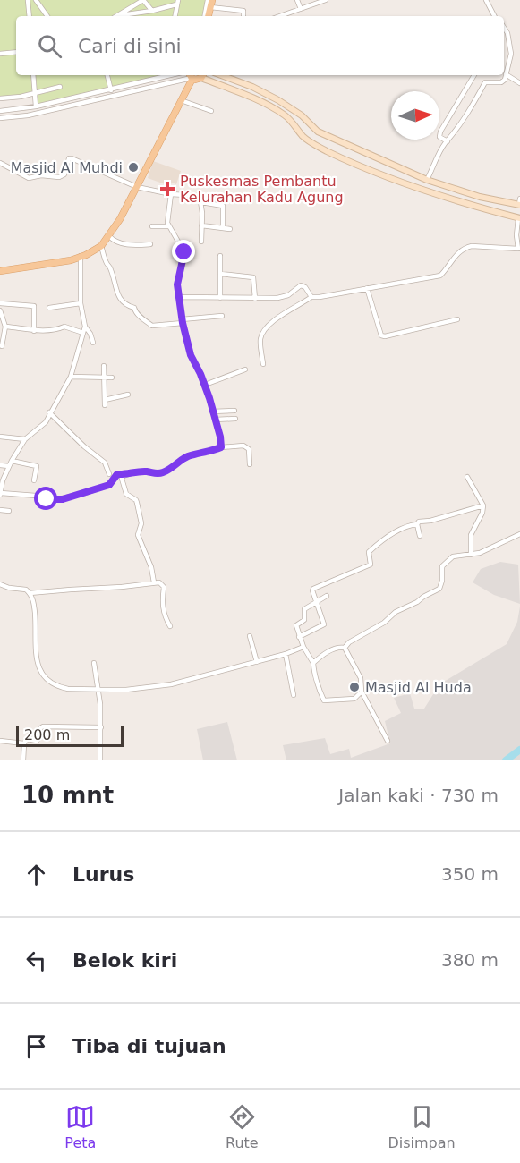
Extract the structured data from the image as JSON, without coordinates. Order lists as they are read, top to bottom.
{
  "places": {
    "other": ["Masjid Al Muhdi", "Masjid Al Huda"],
    "health": ["Puskesmas Pembantu Kelurahan Kadu Agung"]
  },
  "scale_bar": "200 m",
  "north": "right",
  "page": {
    "search": "Cari di sini",
    "scale": "200 m",
    "heading": ["10 mnt", "Jalan kaki · 730 m"],
    "list": [
      ["Lurus", "350 m"],
      ["Belok kiri", "380 m"],
      "Tiba di tujuan"
    ],
    "nav": ["Peta", "Rute", "Disimpan"]
  }
}
